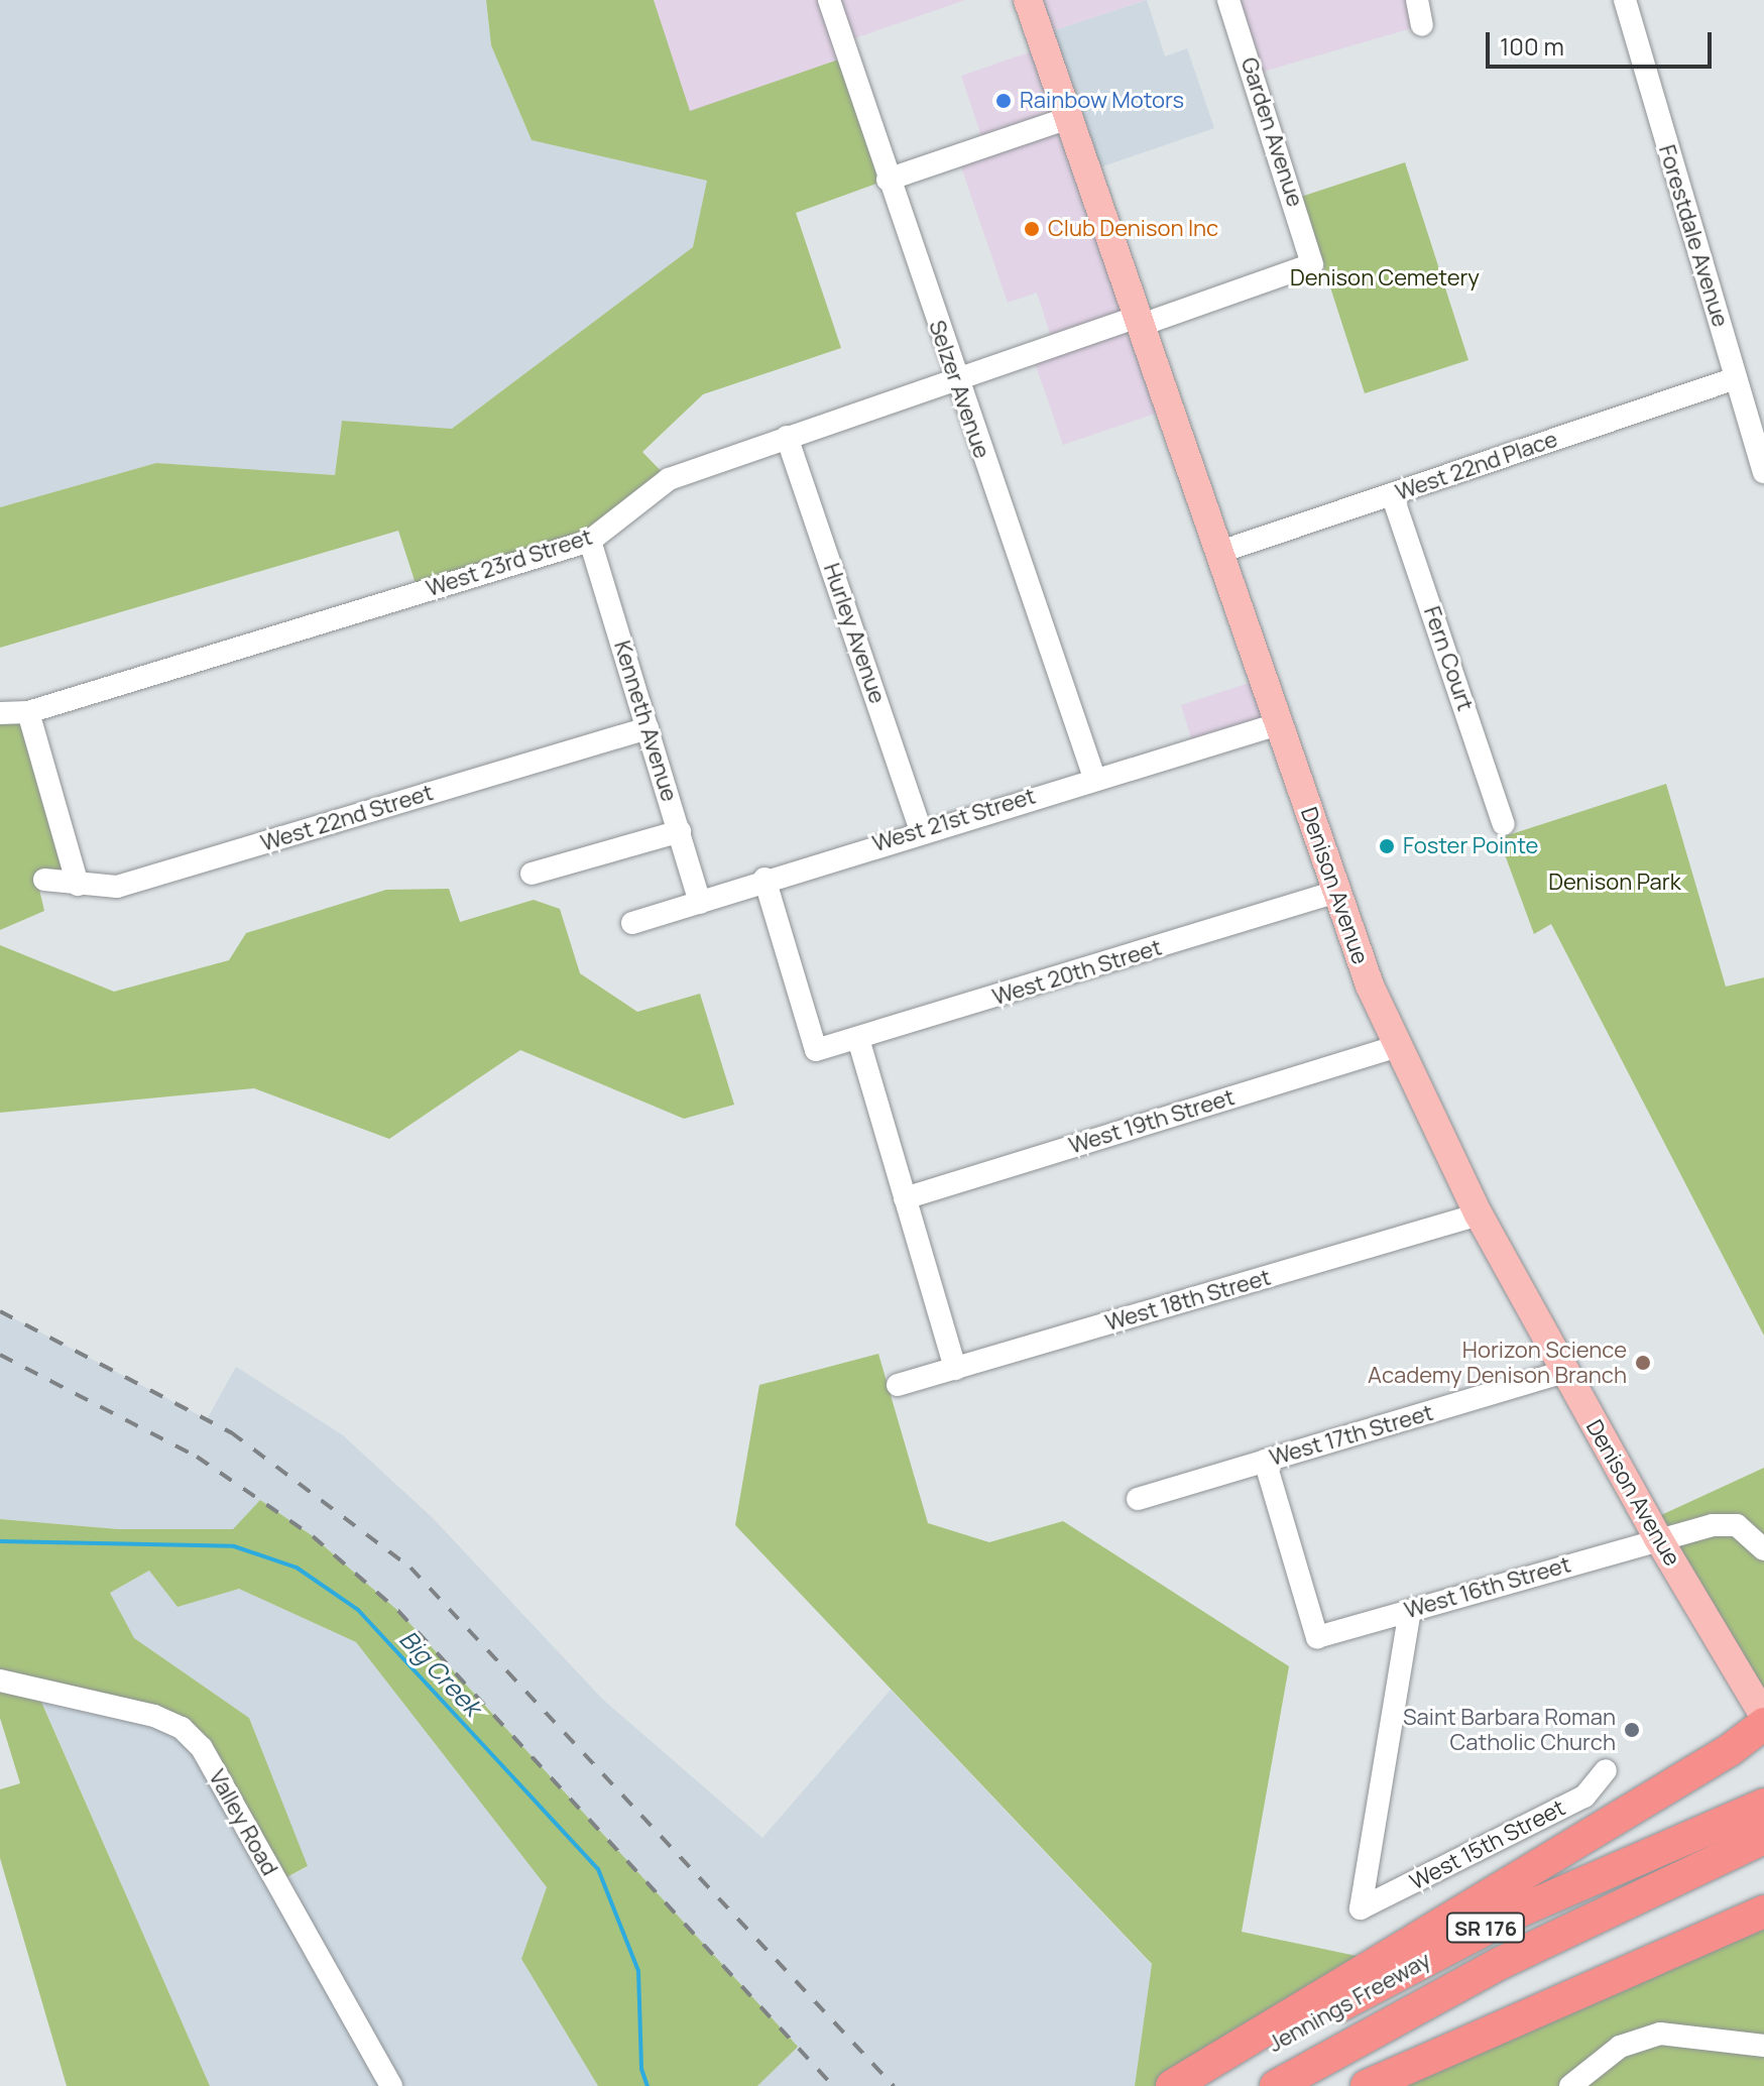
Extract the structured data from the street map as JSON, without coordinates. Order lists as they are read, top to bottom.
{
  "streets": {
    "highway": ["SR 176", "Jennings Freeway"],
    "main road": ["Denison Avenue"],
    "street": [
      "Garden Avenue",
      "Forestdale Avenue",
      "Selzer Avenue",
      "West 22nd Place",
      "West 23rd Street",
      "Hurley Avenue",
      "Fern Court",
      "Kenneth Avenue",
      "West 22nd Street",
      "West 21st Street",
      "West 20th Street",
      "West 19th Street",
      "West 18th Street",
      "West 17th Street",
      "West 16th Street",
      "Valley Road",
      "West 15th Street"
    ]
  },
  "crossings": [
    ["Garden Avenue", "West 23rd Street"],
    ["Forestdale Avenue", "West 22nd Place"],
    ["Selzer Avenue", "West 23rd Street"],
    ["Selzer Avenue", "West 21st Street"],
    ["West 22nd Place", "Fern Court"],
    ["West 22nd Place", "Denison Avenue"],
    ["West 23rd Street", "Hurley Avenue"],
    ["West 23rd Street", "Kenneth Avenue"],
    ["West 23rd Street", "Denison Avenue"],
    ["Hurley Avenue", "West 21st Street"],
    ["Kenneth Avenue", "West 22nd Street"],
    ["Kenneth Avenue", "West 21st Street"],
    ["West 21st Street", "Denison Avenue"],
    ["West 21st Street", "West 20th Street"],
    ["Denison Avenue", "West 20th Street"],
    ["Denison Avenue", "West 19th Street"],
    ["Denison Avenue", "West 18th Street"],
    ["Denison Avenue", "West 17th Street"],
    ["Denison Avenue", "West 16th Street"],
    ["West 17th Street", "West 16th Street"],
    ["West 16th Street", "West 15th Street"]
  ],
  "water": ["Big Creek"],
  "parks": ["Denison Cemetery", "Denison Park"],
  "places": [
    "Rainbow Motors",
    "Club Denison Inc",
    "Foster Pointe",
    "Horizon Science Academy Denison Branch",
    "Saint Barbara Roman Catholic Church"
  ],
  "scale_bar": "100 m"
}
